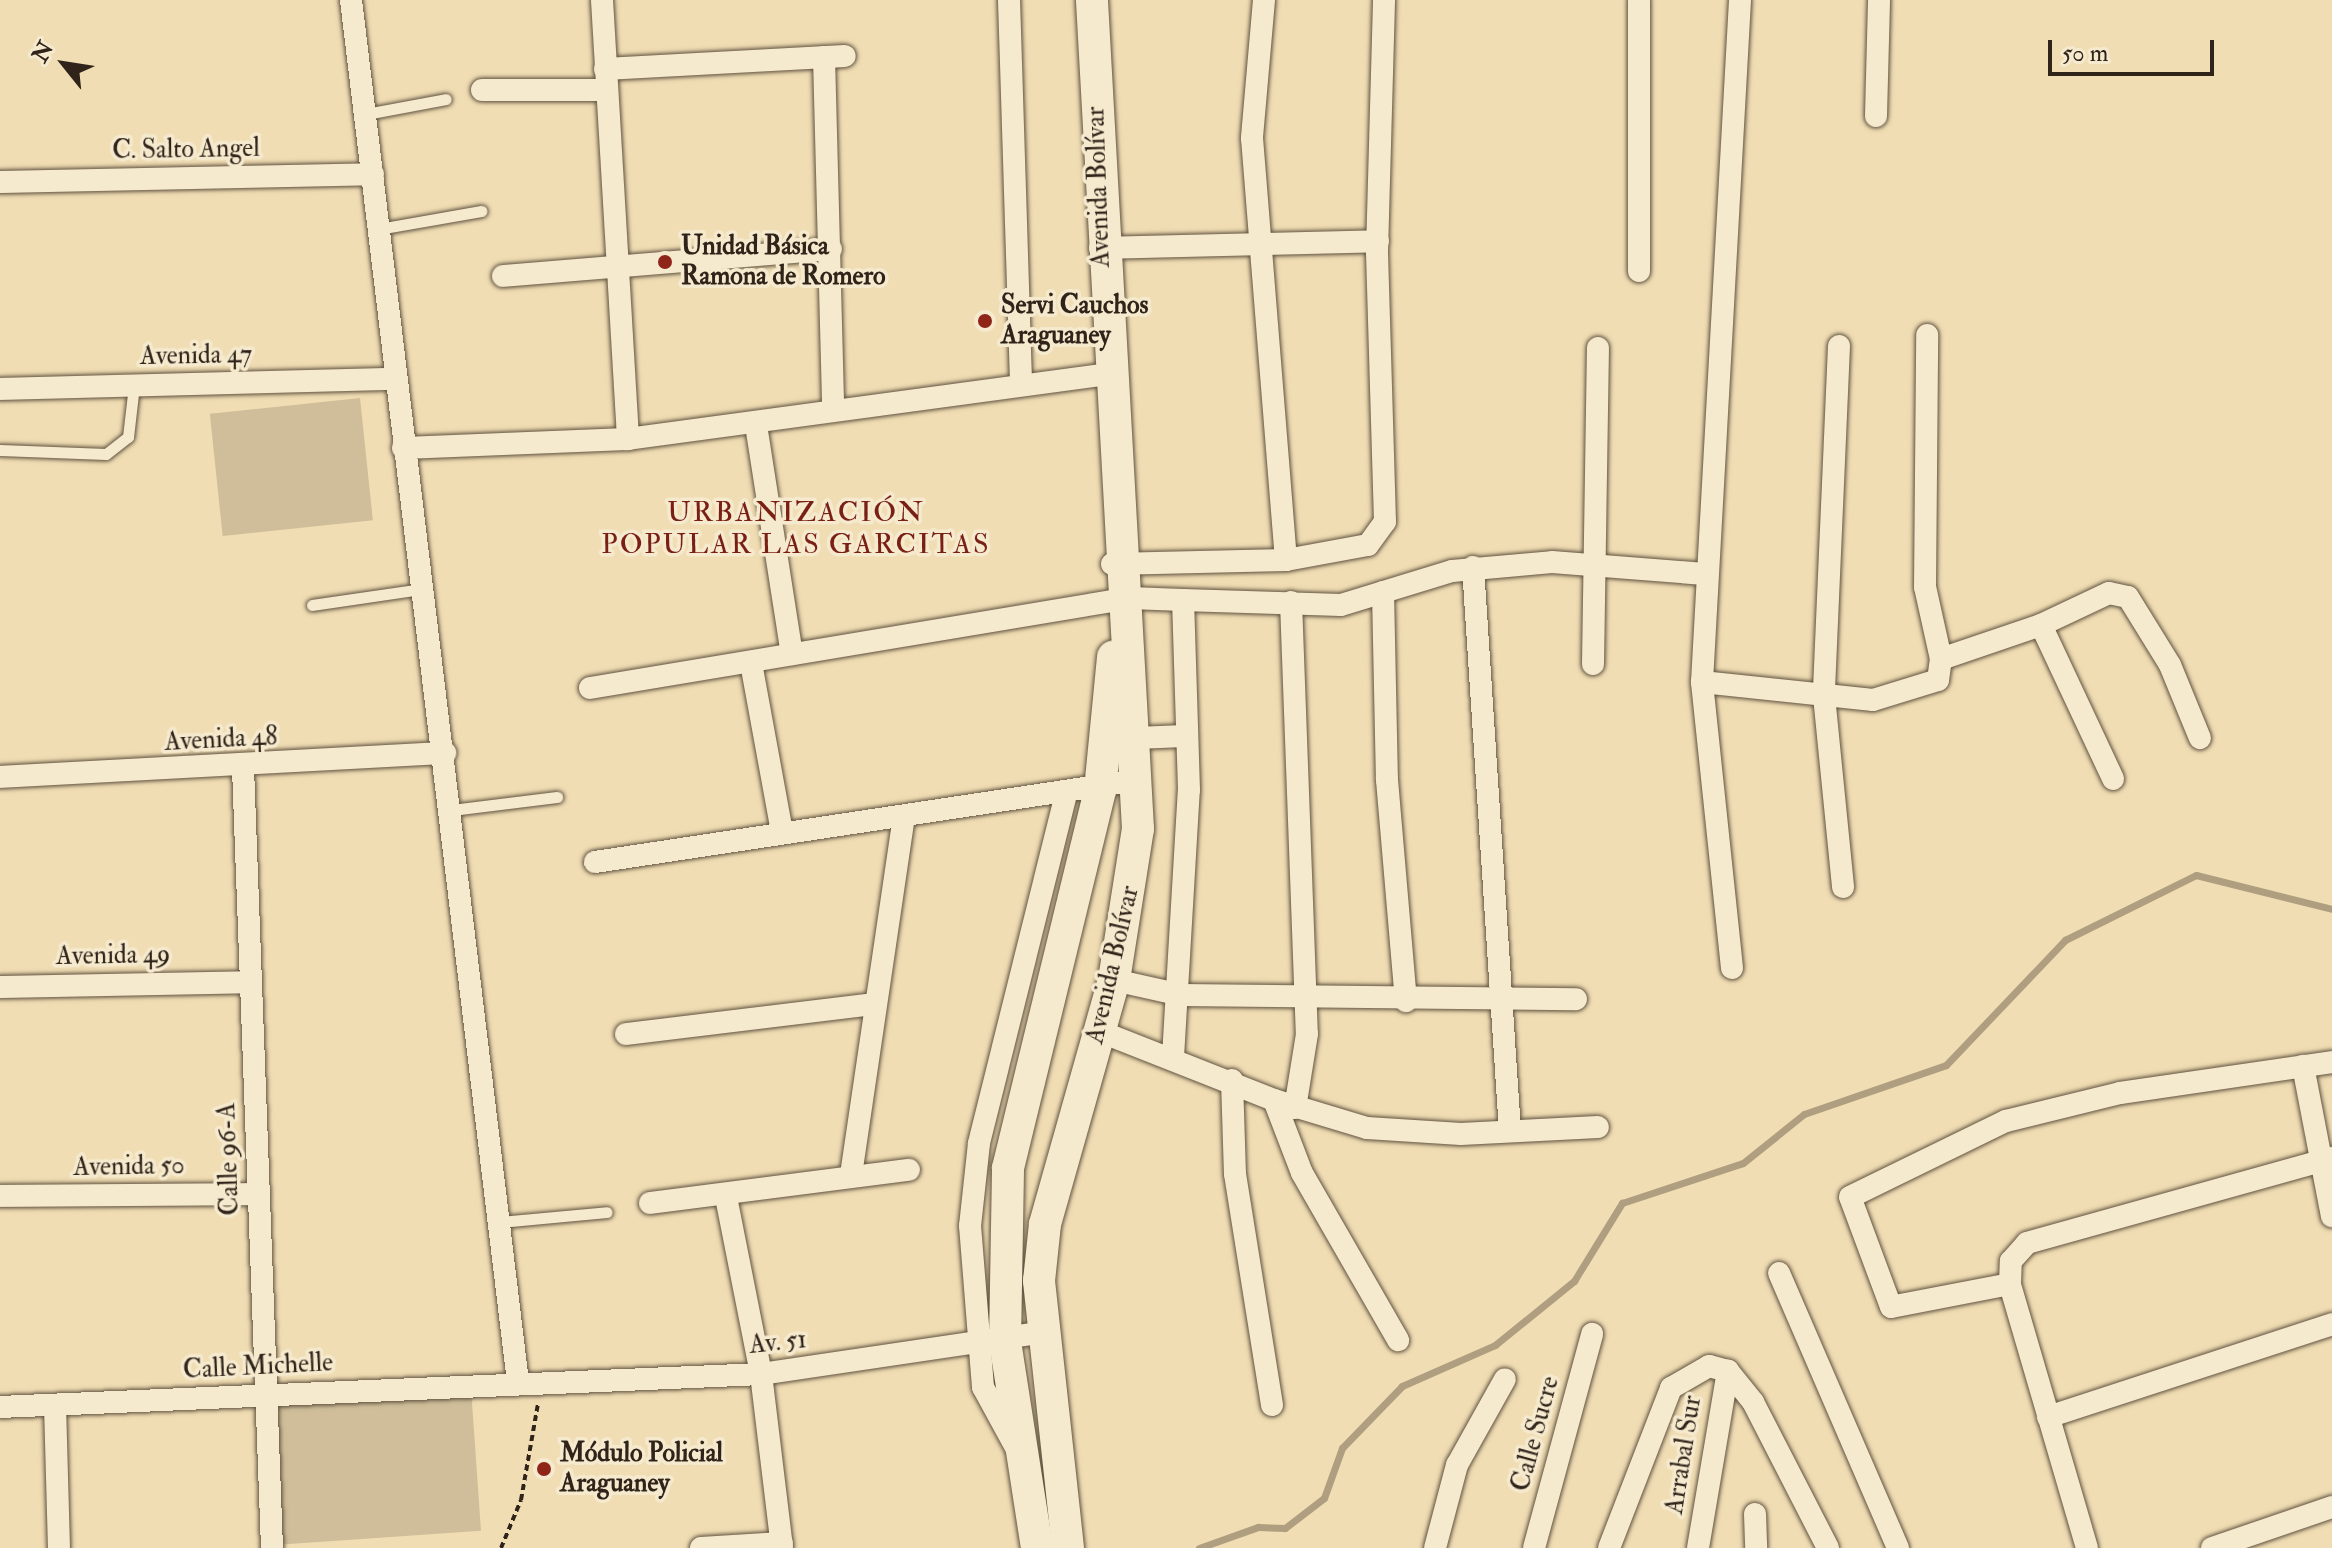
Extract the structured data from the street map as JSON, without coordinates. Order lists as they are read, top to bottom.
{
  "streets": {
    "main road": ["Avenida Bolívar"],
    "street": [
      "C. Salto Angel",
      "Avenida 47",
      "Avenida 48",
      "Avenida 49",
      "Calle 96-A",
      "Avenida 50",
      "Av. 51",
      "Calle Michelle",
      "Calle Sucre",
      "Arrabal Sur"
    ]
  },
  "crossings": [
    ["Avenida Bolívar", "Av. 51"],
    ["Avenida 48", "Calle 96-A"],
    ["Avenida 49", "Calle 96-A"],
    ["Calle 96-A", "Avenida 50"],
    ["Calle 96-A", "Calle Michelle"],
    ["Av. 51", "Calle Michelle"]
  ],
  "districts": ["URBANIZACIÓN POPULAR LAS GARCITAS"],
  "places": ["Unidad Básica Ramona de Romero", "Servi Cauchos Araguaney", "Módulo Policial Araguaney"],
  "scale_bar": "50 m",
  "north": "top left"
}
